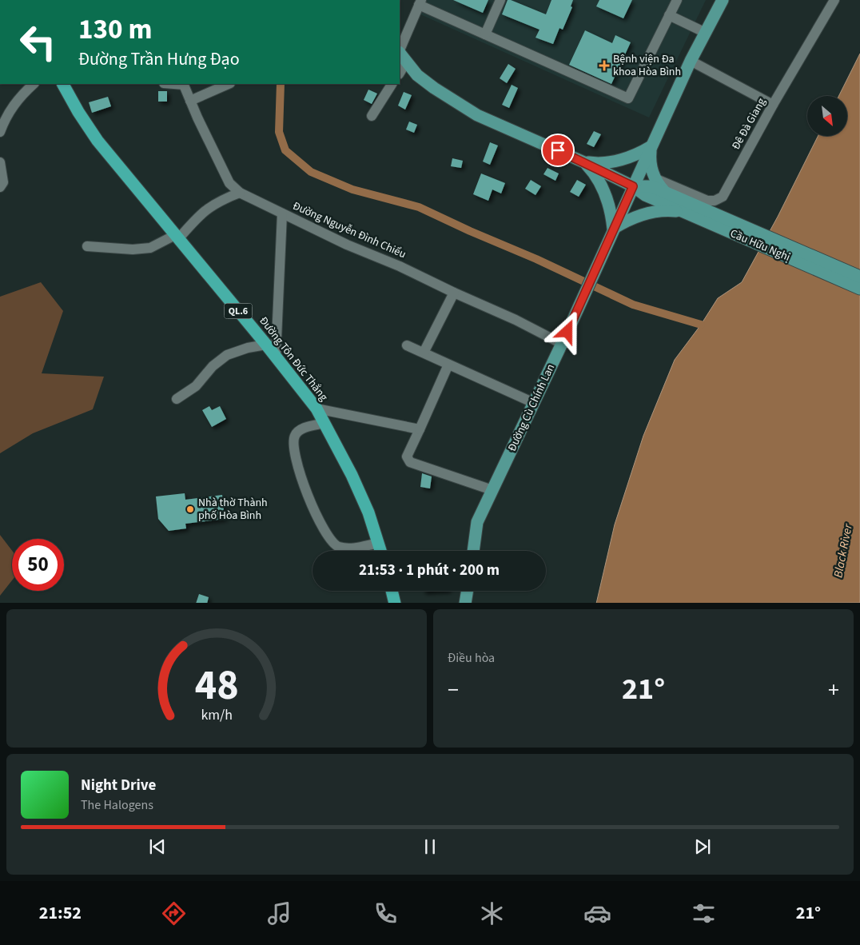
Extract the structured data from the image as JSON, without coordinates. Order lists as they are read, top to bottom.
{
  "streets": {
    "highway": ["QL.6", "Đường Tôn Đức Thắng"],
    "main road": ["Cầu Hữu Nghị", "Đường Cù Chính Lan"],
    "street": ["Đê Đà Giang", "Đường Nguyễn Đình Chiểu"]
  },
  "crossings": [
    ["Đường Nguyễn Đình Chiểu", "Đường Cù Chính Lan"]
  ],
  "water": ["Black River"],
  "places": {
    "health": ["Bệnh viện Đa khoa Hòa Bình"],
    "other": ["Nhà thờ Thành phố Hòa Bình"]
  },
  "north": "bottom right",
  "page": {
    "turn": ["130 m", "Đường Trần Hưng Đạo"],
    "limit": "50",
    "trip": "21:53 · 1 phút · 200 m",
    "tile": "Điều hòa",
    "heat": ["−", "21°", "+"],
    "song": ["Night Drive", "The Halogens"],
    "tabs": ["21:52", "21°"],
    "gauge": ["48", "km/h"]
  }
}
